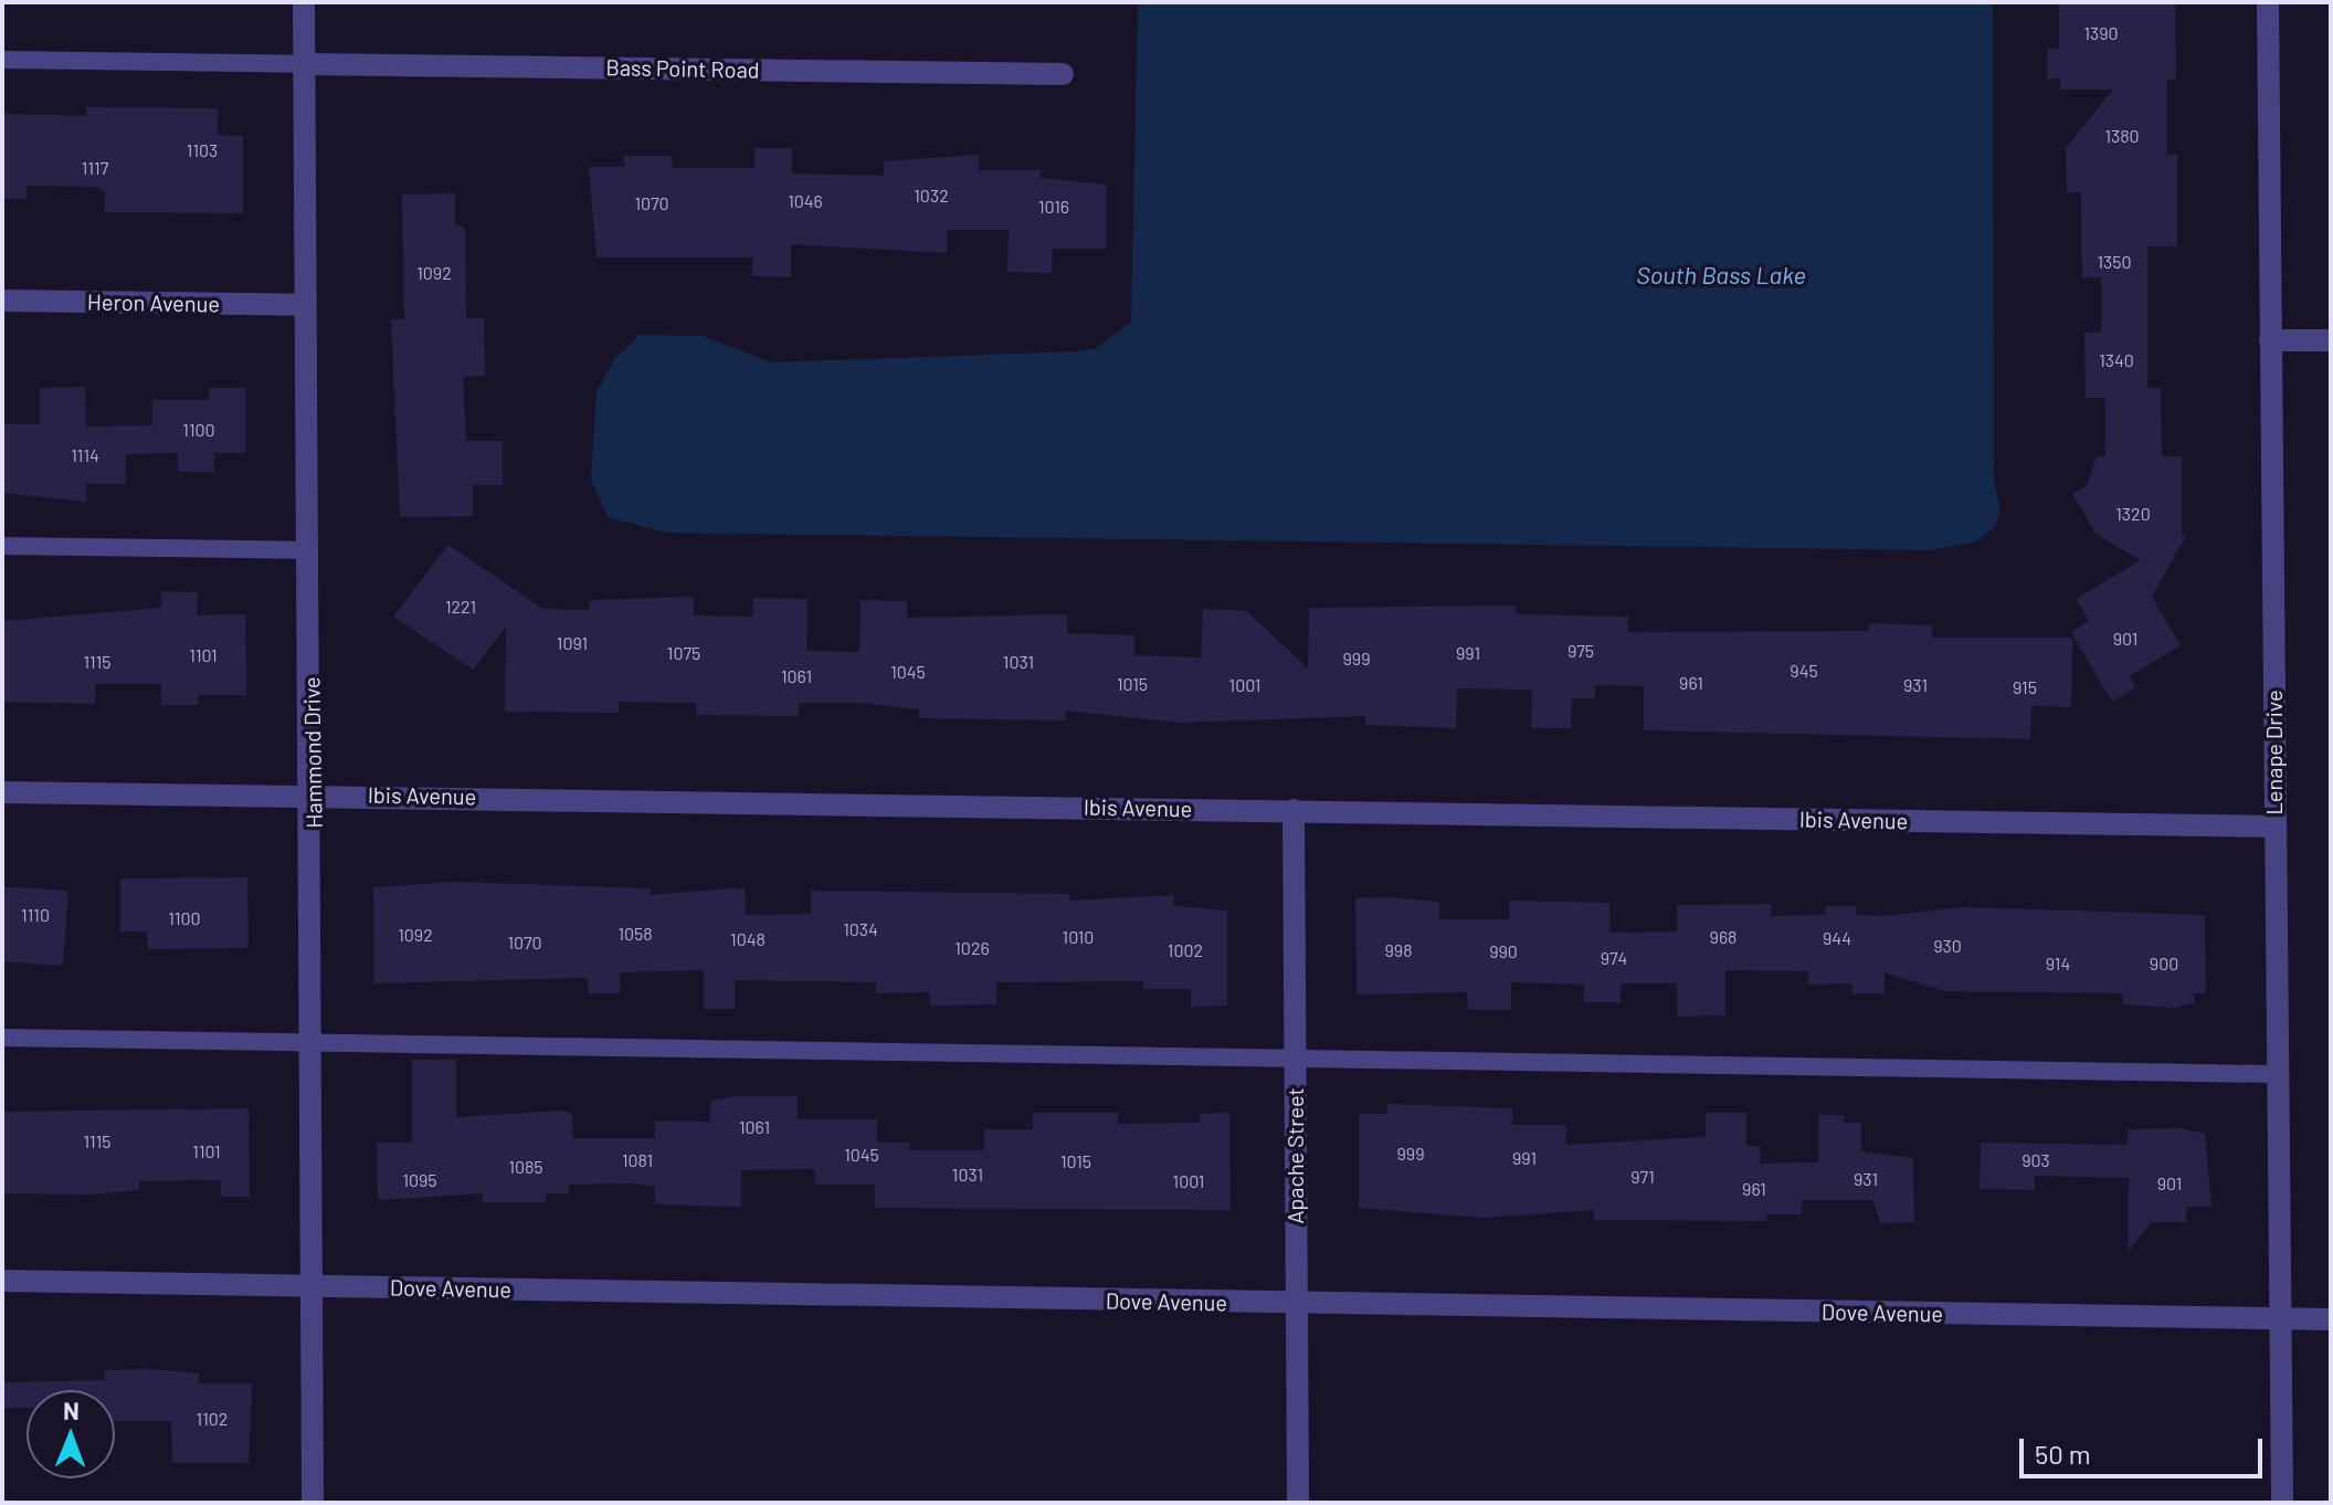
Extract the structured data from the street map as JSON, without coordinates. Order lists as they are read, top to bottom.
{
  "streets": {
    "street": [
      "Bass Point Road",
      "Heron Avenue",
      "Hammond Drive",
      "Lenape Drive",
      "Ibis Avenue",
      "Apache Street",
      "Dove Avenue"
    ]
  },
  "crossings": [
    ["Bass Point Road", "Hammond Drive"],
    ["Heron Avenue", "Hammond Drive"],
    ["Hammond Drive", "Ibis Avenue"],
    ["Hammond Drive", "Dove Avenue"],
    ["Lenape Drive", "Ibis Avenue"],
    ["Lenape Drive", "Dove Avenue"],
    ["Ibis Avenue", "Apache Street"],
    ["Apache Street", "Dove Avenue"]
  ],
  "water": ["South Bass Lake"],
  "house_numbers": [
    "1390",
    "1380",
    "1103",
    "1117",
    "1032",
    "1046",
    "1070",
    "1016",
    "1350",
    "1092",
    "1340",
    "1100",
    "1114",
    "1320",
    "1221",
    "901",
    "1091",
    "975",
    "1075",
    "991",
    "1101",
    "999",
    "1115",
    "1031",
    "945",
    "1045",
    "1061",
    "961",
    "1015",
    "1001",
    "931",
    "915",
    "1110",
    "1100",
    "1034",
    "1058",
    "1092",
    "1010",
    "968",
    "944",
    "1048",
    "1070",
    "930",
    "1026",
    "1002",
    "998",
    "990",
    "974",
    "914",
    "900",
    "1061",
    "1115",
    "1101",
    "999",
    "1045",
    "991",
    "1081",
    "903",
    "1015",
    "1085",
    "1031",
    "971",
    "931",
    "1095",
    "1001",
    "901",
    "961",
    "1102"
  ],
  "scale_bar": "50 m",
  "north": "top"
}
